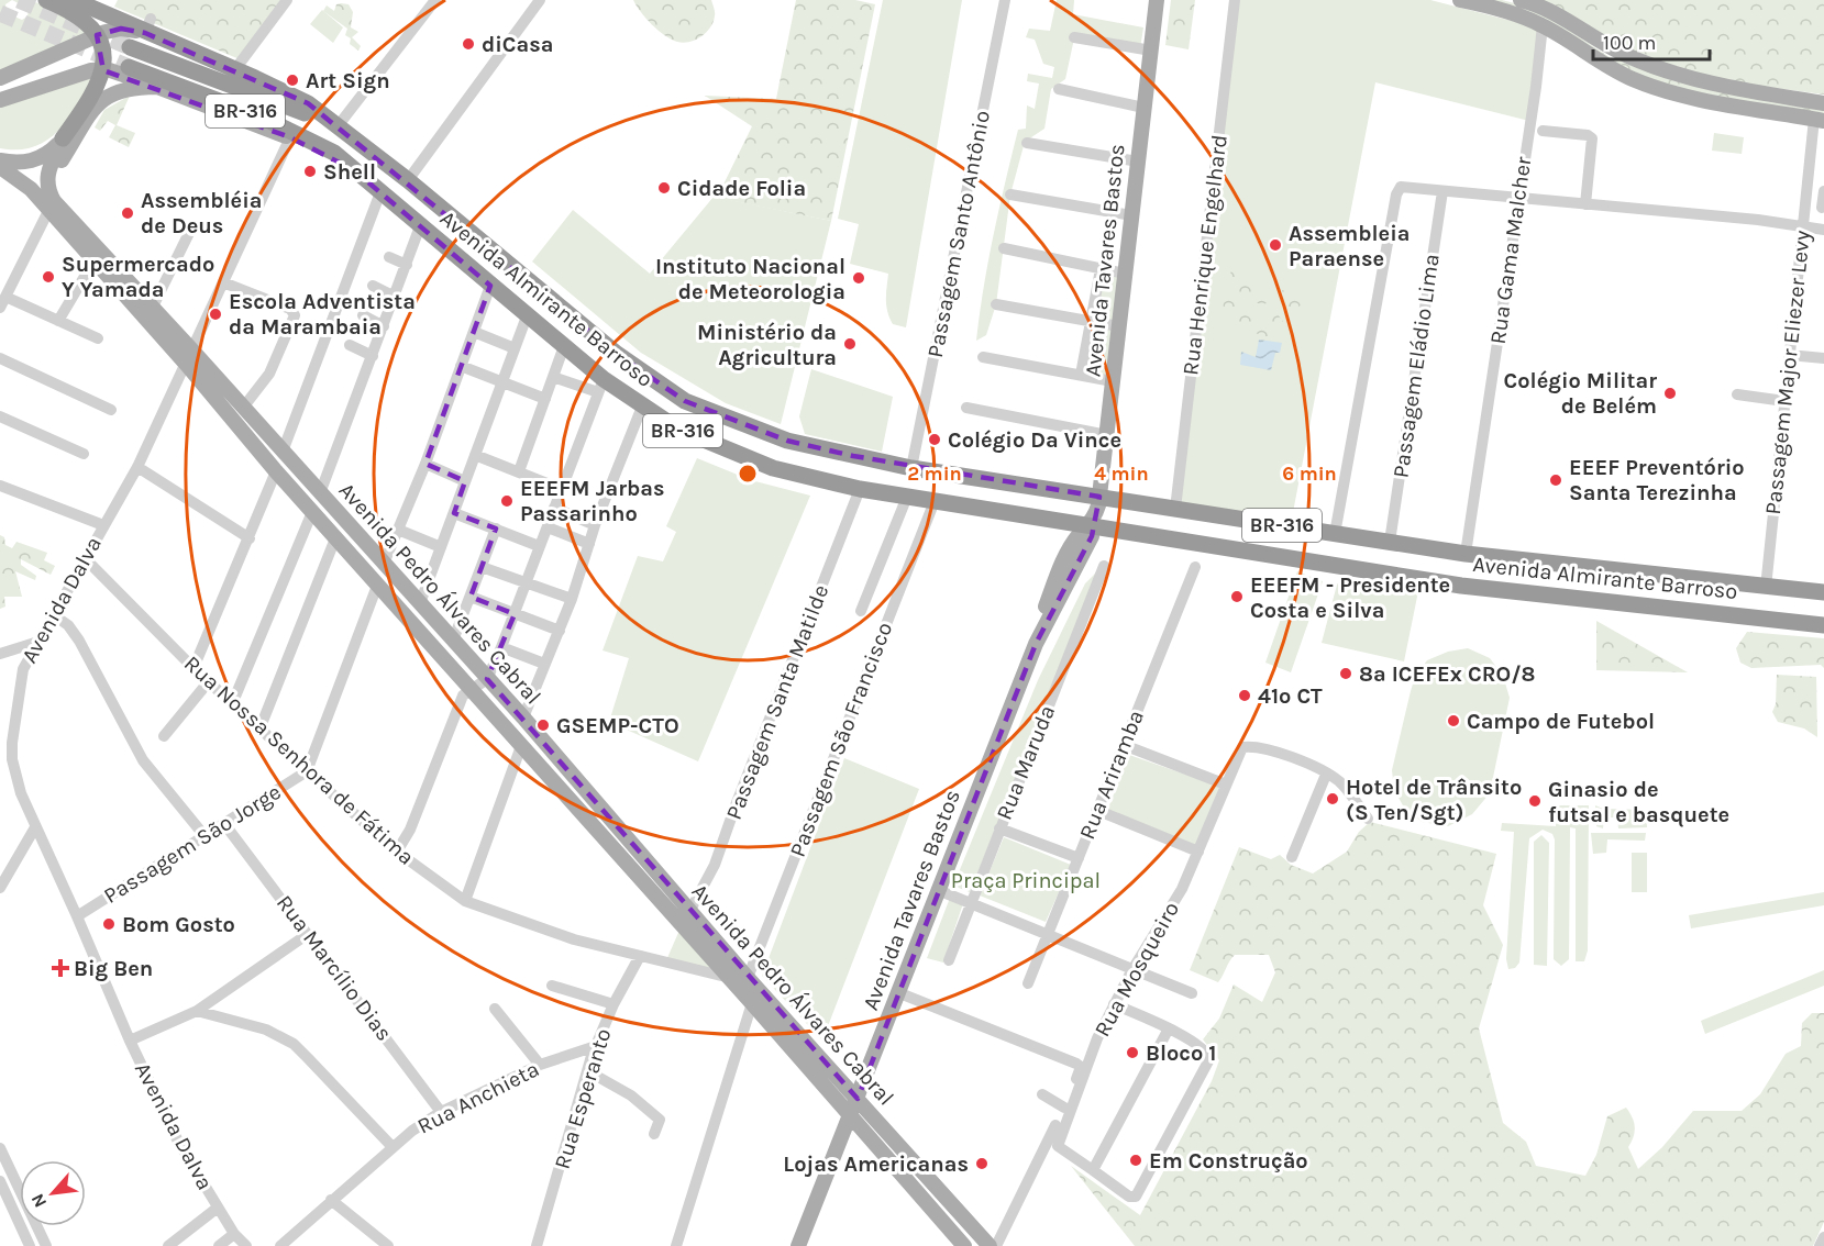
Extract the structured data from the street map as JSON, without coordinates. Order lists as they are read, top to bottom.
{
  "streets": {
    "highway": ["BR-316", "Avenida Almirante Barroso"],
    "main road": ["Avenida Tavares Bastos", "Avenida Pedro Álvares Cabral"],
    "street": [
      "Passagem Santo Antônio",
      "Rua Gama Malcher",
      "Rua Henrique Engelhard",
      "Passagem Eládio Lima",
      "Passagem Major Eliezer Levy",
      "Avenida Dalva",
      "Passagem Santa Matilde",
      "Passagem São Francisco",
      "Rua Nossa Senhora de Fátima",
      "Rua Maruda",
      "Rua Ariramba",
      "Passagem São Jorge",
      "Rua Marcílio Dias",
      "Rua Mosqueiro",
      "Rua Anchieta",
      "Rua Esperanto"
    ]
  },
  "crossings": [
    ["Passagem Santo Antônio", "Avenida Almirante Barroso"],
    ["Rua Gama Malcher", "Avenida Almirante Barroso"],
    ["Rua Henrique Engelhard", "Avenida Almirante Barroso"],
    ["Avenida Tavares Bastos", "Avenida Almirante Barroso"],
    ["Avenida Tavares Bastos", "Avenida Pedro Álvares Cabral"],
    ["Avenida Almirante Barroso", "Passagem Eládio Lima"],
    ["Avenida Almirante Barroso", "Passagem Major Eliezer Levy"],
    ["Avenida Almirante Barroso", "Passagem Santa Matilde"],
    ["Avenida Almirante Barroso", "Passagem São Francisco"],
    ["Avenida Pedro Álvares Cabral", "Avenida Dalva"],
    ["Avenida Pedro Álvares Cabral", "Passagem Santa Matilde"],
    ["Avenida Pedro Álvares Cabral", "Passagem São Francisco"],
    ["Avenida Pedro Álvares Cabral", "Rua Nossa Senhora de Fátima"],
    ["Avenida Dalva", "Rua Nossa Senhora de Fátima"],
    ["Avenida Dalva", "Passagem São Jorge"],
    ["Rua Nossa Senhora de Fátima", "Passagem São Jorge"],
    ["Rua Nossa Senhora de Fátima", "Rua Esperanto"],
    ["Passagem São Jorge", "Rua Marcílio Dias"],
    ["Rua Marcílio Dias", "Rua Anchieta"],
    ["Rua Anchieta", "Rua Esperanto"]
  ],
  "parks": ["Praça Principal"],
  "places": {
    "other": [
      "diCasa",
      "Art Sign",
      "Shell",
      "Cidade Folia",
      "Assembléia de Deus",
      "Assembleia Paraense",
      "Supermercado Y Yamada",
      "Instituto Nacional de Meteorologia",
      "Escola Adventista da Marambaia",
      "Ministério da Agricultura",
      "Colégio Militar de Belém",
      "Colégio Da Vince",
      "EEEF Preventório Santa Terezinha",
      "EEEFM Jarbas Passarinho",
      "EEEFM - Presidente Costa e Silva",
      "8ª ICEFEx CRO/8",
      "41º CT",
      "Campo de Futebol",
      "GSEMP-CTO",
      "Hotel de Trânsito (S Ten/Sgt)",
      "Ginasio de futsal e basquete",
      "Bom Gosto",
      "Bloco 1",
      "Em Construção",
      "Lojas Americanas"
    ],
    "health": ["Big Ben"]
  },
  "scale_bar": "100 m",
  "north": "bottom left",
  "rings": ["2 min", "4 min", "6 min"]
}
